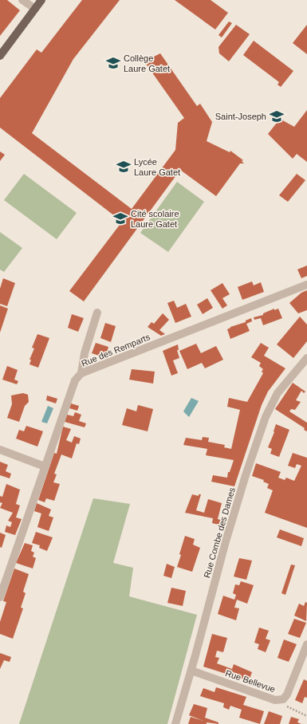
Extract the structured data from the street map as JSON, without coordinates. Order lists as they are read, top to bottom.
{
  "streets": {
    "street": ["Rue des Remparts", "Rue Combe des Dames", "Rue Bellevue"]
  },
  "crossings": [
    ["Rue Combe des Dames", "Rue Bellevue"]
  ],
  "places": {
    "school or university": [
      "Collège Laure Gatet",
      "Saint-Joseph",
      "Lycée Laure Gatet",
      "Cité scolaire Laure Gatet"
    ]
  }
}
